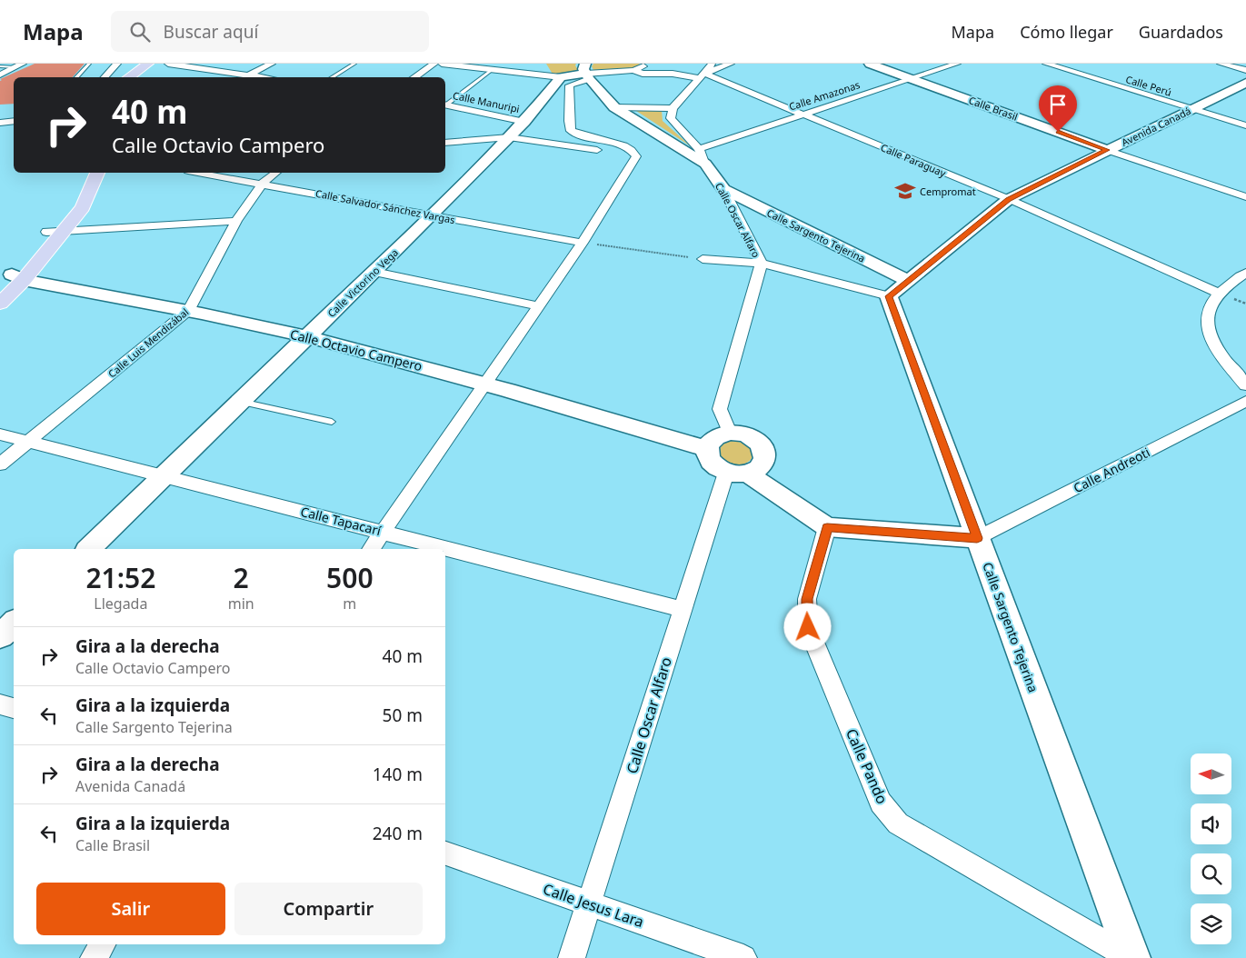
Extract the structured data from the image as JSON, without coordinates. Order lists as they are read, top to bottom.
{
  "streets": {
    "street": [
      "Calle Perú",
      "Calle Amazonas",
      "Calle Manuripi",
      "Calle Brasil",
      "Avenida Canadá",
      "Calle Paraguay",
      "Calle Salvador Sánchez Vargas",
      "Calle Oscar Alfaro",
      "Calle Sargento Tejerina",
      "Calle Victorino Vega",
      "Calle Luis Mendizábal",
      "Calle Octavio Campero",
      "Calle Andreoti",
      "Calle Tapacarí",
      "Calle Pando",
      "Calle Jesus Lara"
    ]
  },
  "crossings": [
    ["Calle Perú", "Avenida Canadá"],
    ["Calle Amazonas", "Calle Brasil"],
    ["Calle Amazonas", "Calle Paraguay"],
    ["Calle Manuripi", "Calle Victorino Vega"],
    ["Calle Brasil", "Avenida Canadá"],
    ["Avenida Canadá", "Calle Paraguay"],
    ["Avenida Canadá", "Calle Sargento Tejerina"],
    ["Calle Paraguay", "Calle Oscar Alfaro"],
    ["Calle Salvador Sánchez Vargas", "Calle Victorino Vega"],
    ["Calle Salvador Sánchez Vargas", "Calle Luis Mendizábal"],
    ["Calle Oscar Alfaro", "Calle Sargento Tejerina"],
    ["Calle Oscar Alfaro", "Calle Octavio Campero"],
    ["Calle Oscar Alfaro", "Calle Tapacarí"],
    ["Calle Oscar Alfaro", "Calle Jesus Lara"],
    ["Calle Sargento Tejerina", "Calle Andreoti"],
    ["Calle Sargento Tejerina", "Calle Pando"],
    ["Calle Victorino Vega", "Calle Octavio Campero"],
    ["Calle Victorino Vega", "Calle Tapacarí"],
    ["Calle Luis Mendizábal", "Calle Octavio Campero"],
    ["Calle Luis Mendizábal", "Calle Tapacarí"]
  ],
  "places": {
    "school or university": ["Cempromat"]
  },
  "north": "left",
  "page": {
    "header": "Mapa",
    "search": "Buscar aquí",
    "nav": ["Mapa", "Cómo llegar", "Guardados"],
    "turn": ["40 m", "Calle Octavio Campero"],
    "eta": [
      "21:52",
      "Llegada",
      "2",
      "min",
      "500",
      "m"
    ],
    "list": [
      {
        "name": "Gira a la derecha",
        "note": "Calle Octavio Campero",
        "value": "40 m"
      },
      {
        "name": "Gira a la izquierda",
        "note": "Calle Sargento Tejerina",
        "value": "50 m"
      },
      {
        "name": "Gira a la derecha",
        "note": "Avenida Canadá",
        "value": "140 m"
      },
      {
        "name": "Gira a la izquierda",
        "note": "Calle Brasil",
        "value": "240 m"
      }
    ],
    "buttons": ["Salir", "Compartir"]
  }
}
